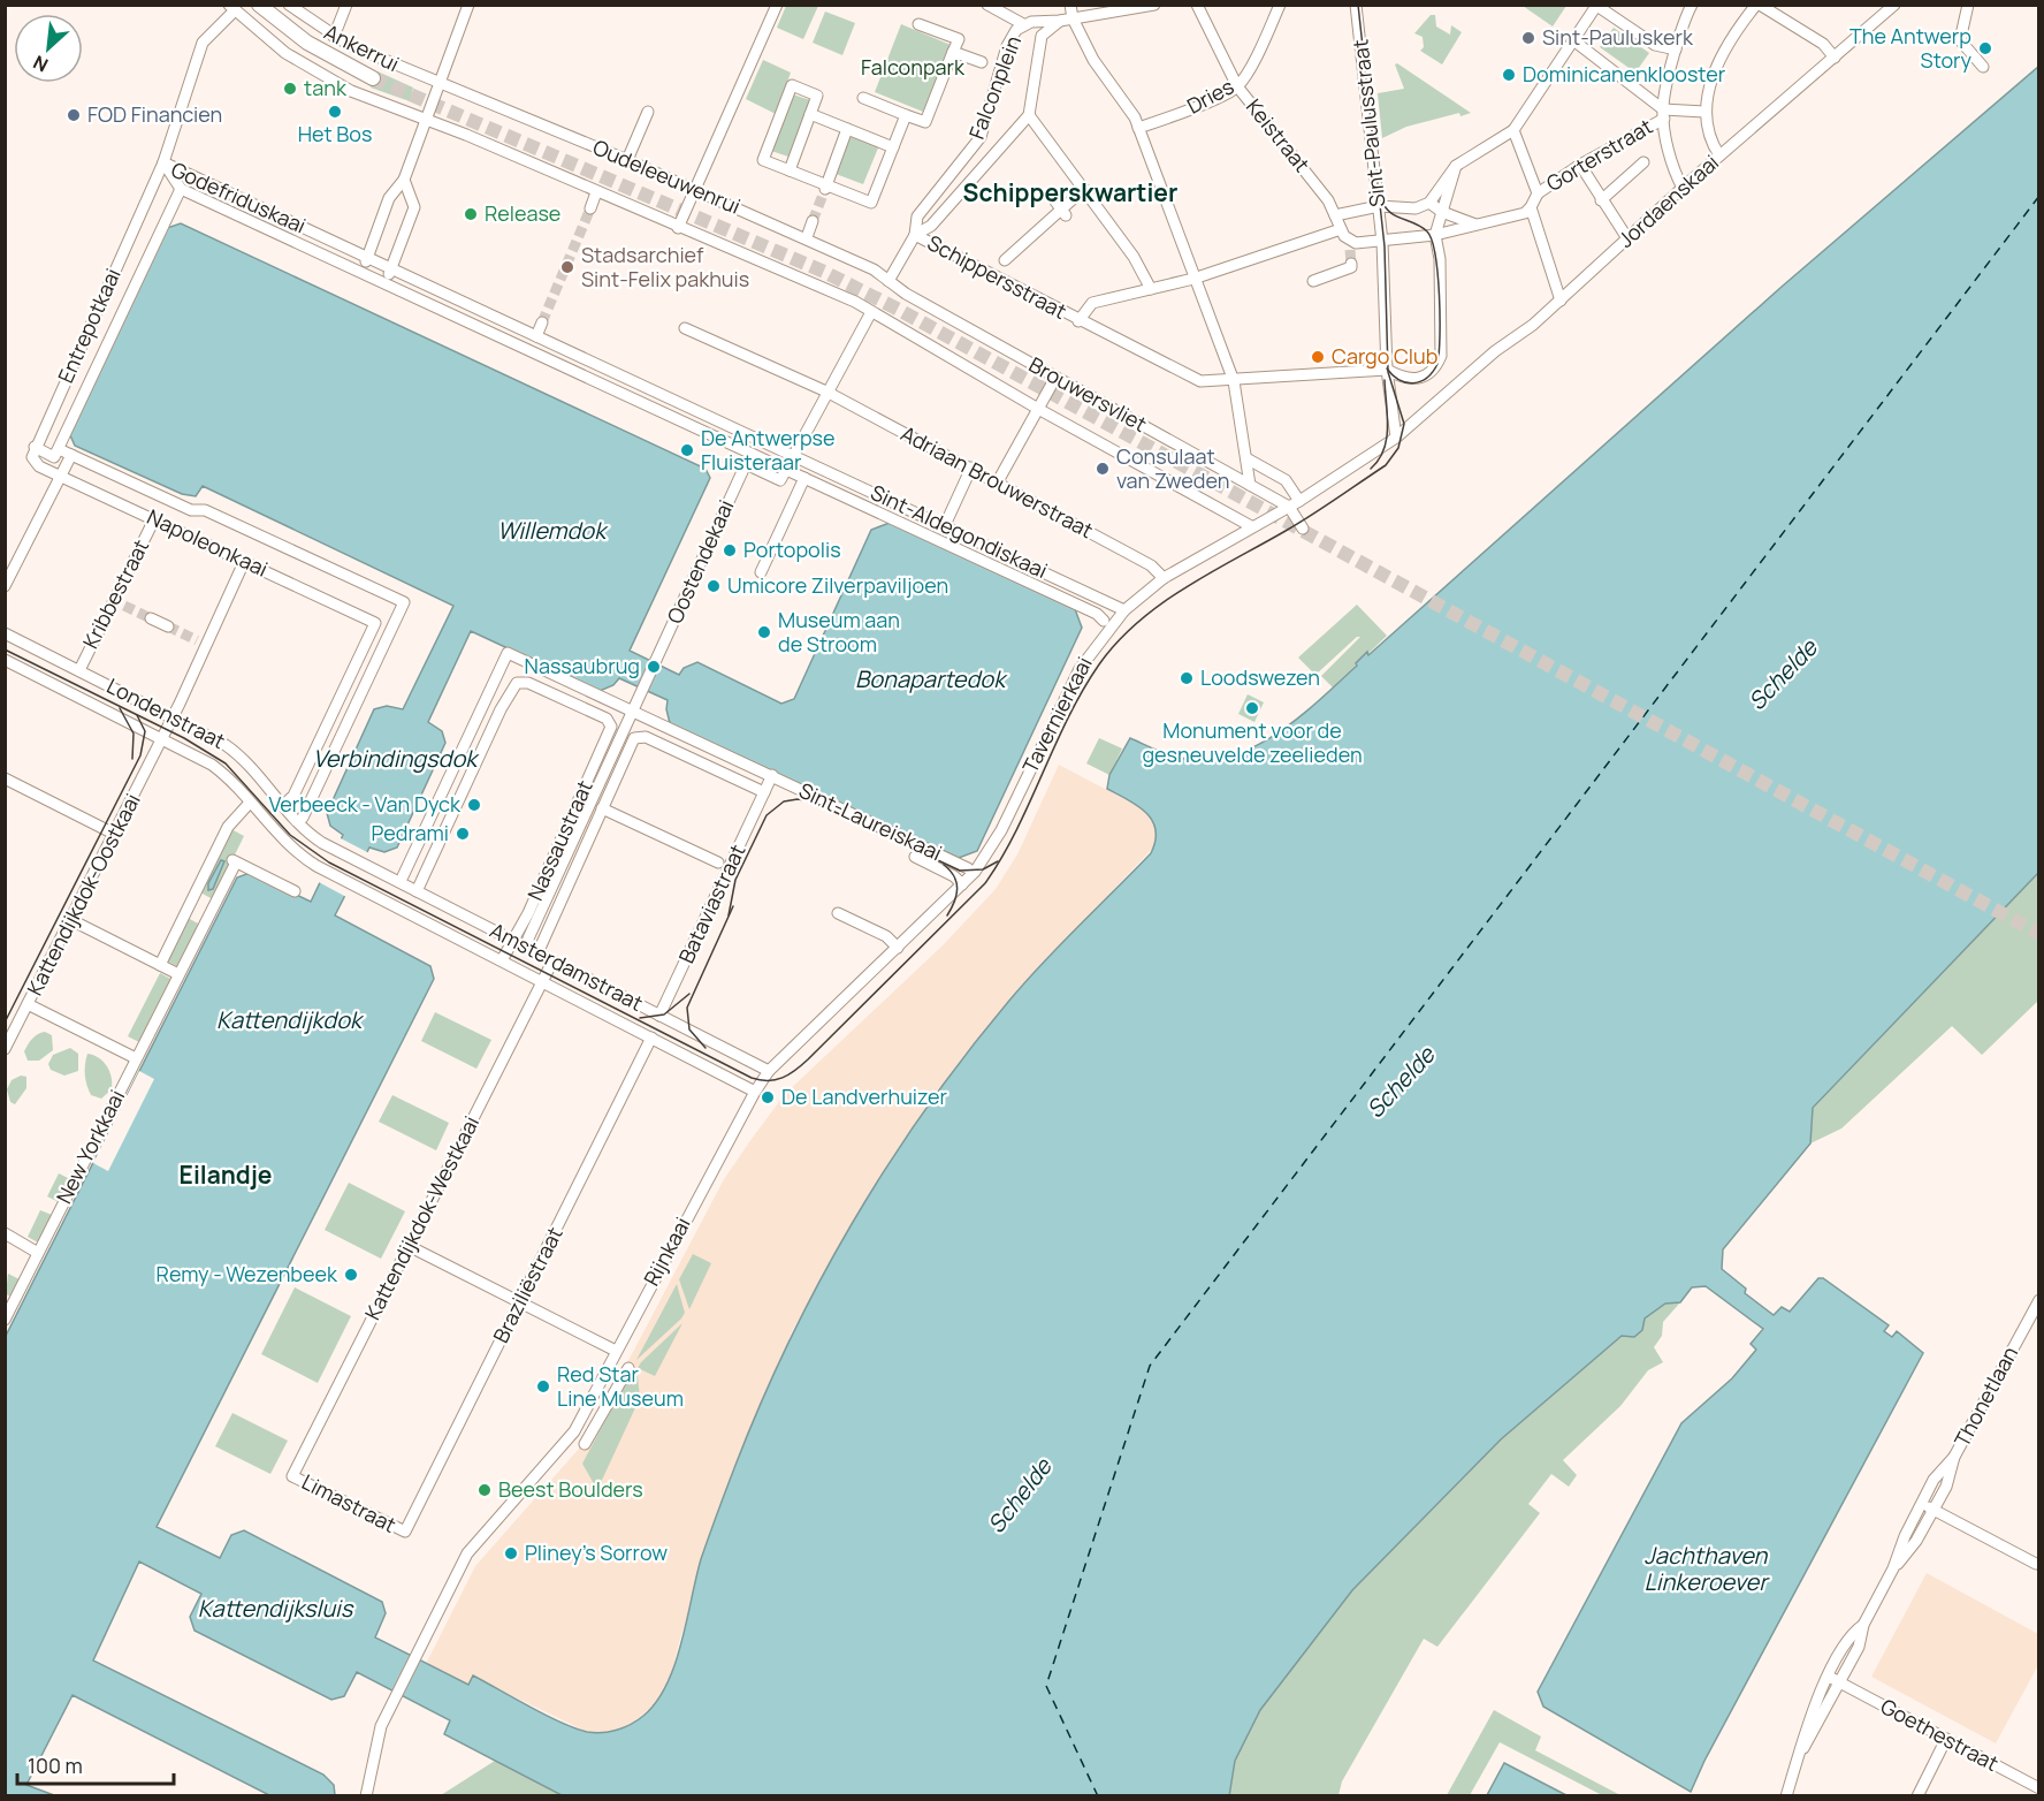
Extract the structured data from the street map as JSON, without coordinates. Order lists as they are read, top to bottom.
{
  "streets": {
    "main road": ["Ankerrui"],
    "street": [
      "Falconplein",
      "Dries",
      "Sint-Paulusstraat",
      "Keistraat",
      "Gorterstraat",
      "Oudeleeuwenrui",
      "Godefriduskaai",
      "Jordaenskaai",
      "Schippersstraat",
      "Entrepotkaai",
      "Brouwersvliet",
      "Adriaan Brouwerstraat",
      "Sint-Aldegondiskaai",
      "Napoleonkaai",
      "Oostendekaai",
      "Kribbestraat",
      "Londenstraat",
      "Tavernierkaai",
      "Sint-Laureiskaai",
      "Nassaustraat",
      "Kattendijkdok-Oostkaai",
      "Bataviastraat",
      "Amsterdamstraat",
      "New Yorkkaai",
      "Kattendijkdok-Westkaai",
      "Rijnkaai",
      "Braziliëstraat",
      "Thonetlaan",
      "Limastraat",
      "Goethestraat"
    ]
  },
  "crossings": [
    ["Ankerrui", "Oudeleeuwenrui"],
    ["Ankerrui", "Entrepotkaai"],
    ["Falconplein", "Oudeleeuwenrui"],
    ["Falconplein", "Schippersstraat"],
    ["Falconplein", "Brouwersvliet"],
    ["Dries", "Keistraat"],
    ["Sint-Paulusstraat", "Keistraat"],
    ["Sint-Paulusstraat", "Jordaenskaai"],
    ["Sint-Paulusstraat", "Schippersstraat"],
    ["Sint-Paulusstraat", "Tavernierkaai"],
    ["Oudeleeuwenrui", "Brouwersvliet"],
    ["Godefriduskaai", "Entrepotkaai"],
    ["Godefriduskaai", "Sint-Aldegondiskaai"],
    ["Godefriduskaai", "Oostendekaai"],
    ["Jordaenskaai", "Tavernierkaai"],
    ["Entrepotkaai", "Napoleonkaai"],
    ["Brouwersvliet", "Tavernierkaai"],
    ["Adriaan Brouwerstraat", "Tavernierkaai"],
    ["Sint-Aldegondiskaai", "Oostendekaai"],
    ["Sint-Aldegondiskaai", "Tavernierkaai"],
    ["Napoleonkaai", "Kribbestraat"],
    ["Napoleonkaai", "Londenstraat"],
    ["Napoleonkaai", "Kattendijkdok-Oostkaai"],
    ["Oostendekaai", "Sint-Laureiskaai"],
    ["Oostendekaai", "Nassaustraat"],
    ["Kribbestraat", "Londenstraat"],
    ["Londenstraat", "Kattendijkdok-Oostkaai"],
    ["Londenstraat", "Amsterdamstraat"],
    ["Tavernierkaai", "Sint-Laureiskaai"],
    ["Tavernierkaai", "Rijnkaai"],
    ["Sint-Laureiskaai", "Nassaustraat"],
    ["Sint-Laureiskaai", "Rijnkaai"],
    ["Nassaustraat", "Bataviastraat"],
    ["Nassaustraat", "Amsterdamstraat"],
    ["Bataviastraat", "Amsterdamstraat"],
    ["Amsterdamstraat", "Kattendijkdok-Westkaai"],
    ["Amsterdamstraat", "Rijnkaai"],
    ["Amsterdamstraat", "Braziliëstraat"],
    ["Kattendijkdok-Westkaai", "Limastraat"],
    ["Braziliëstraat", "Limastraat"],
    ["Thonetlaan", "Goethestraat"]
  ],
  "districts": ["Schipperskwartier", "Eilandje"],
  "water": [
    "Willemdok",
    "Schelde",
    "Bonapartedok",
    "Verbindingsdok",
    "Kattendijkdok",
    "Jachthaven Linkeroever",
    "Kattendijksluis"
  ],
  "parks": ["Falconpark"],
  "places": [
    "Sint-Pauluskerk",
    "The Antwerp Story",
    "Dominicanenklooster",
    "tank",
    "Het Bos",
    "FOD Financien",
    "Release",
    "Stadsarchief Sint-Felix pakhuis",
    "Cargo Club",
    "De Antwerpse Fluisteraar",
    "Consulaat van Zweden",
    "Portopolis",
    "Umicore Zilverpaviljoen",
    "Museum aan de Stroom",
    "Nassaubrug",
    "Loodswezen",
    "Monument voor de gesneuvelde zeelieden",
    "Verbeeck - Van Dyck",
    "Pedrami",
    "De Landverhuizer",
    "Remy - Wezenbeek",
    "Red Star Line Museum",
    "Beest Boulders",
    "Pliney's Sorrow"
  ],
  "scale_bar": "100 m",
  "north": "bottom left"
}
